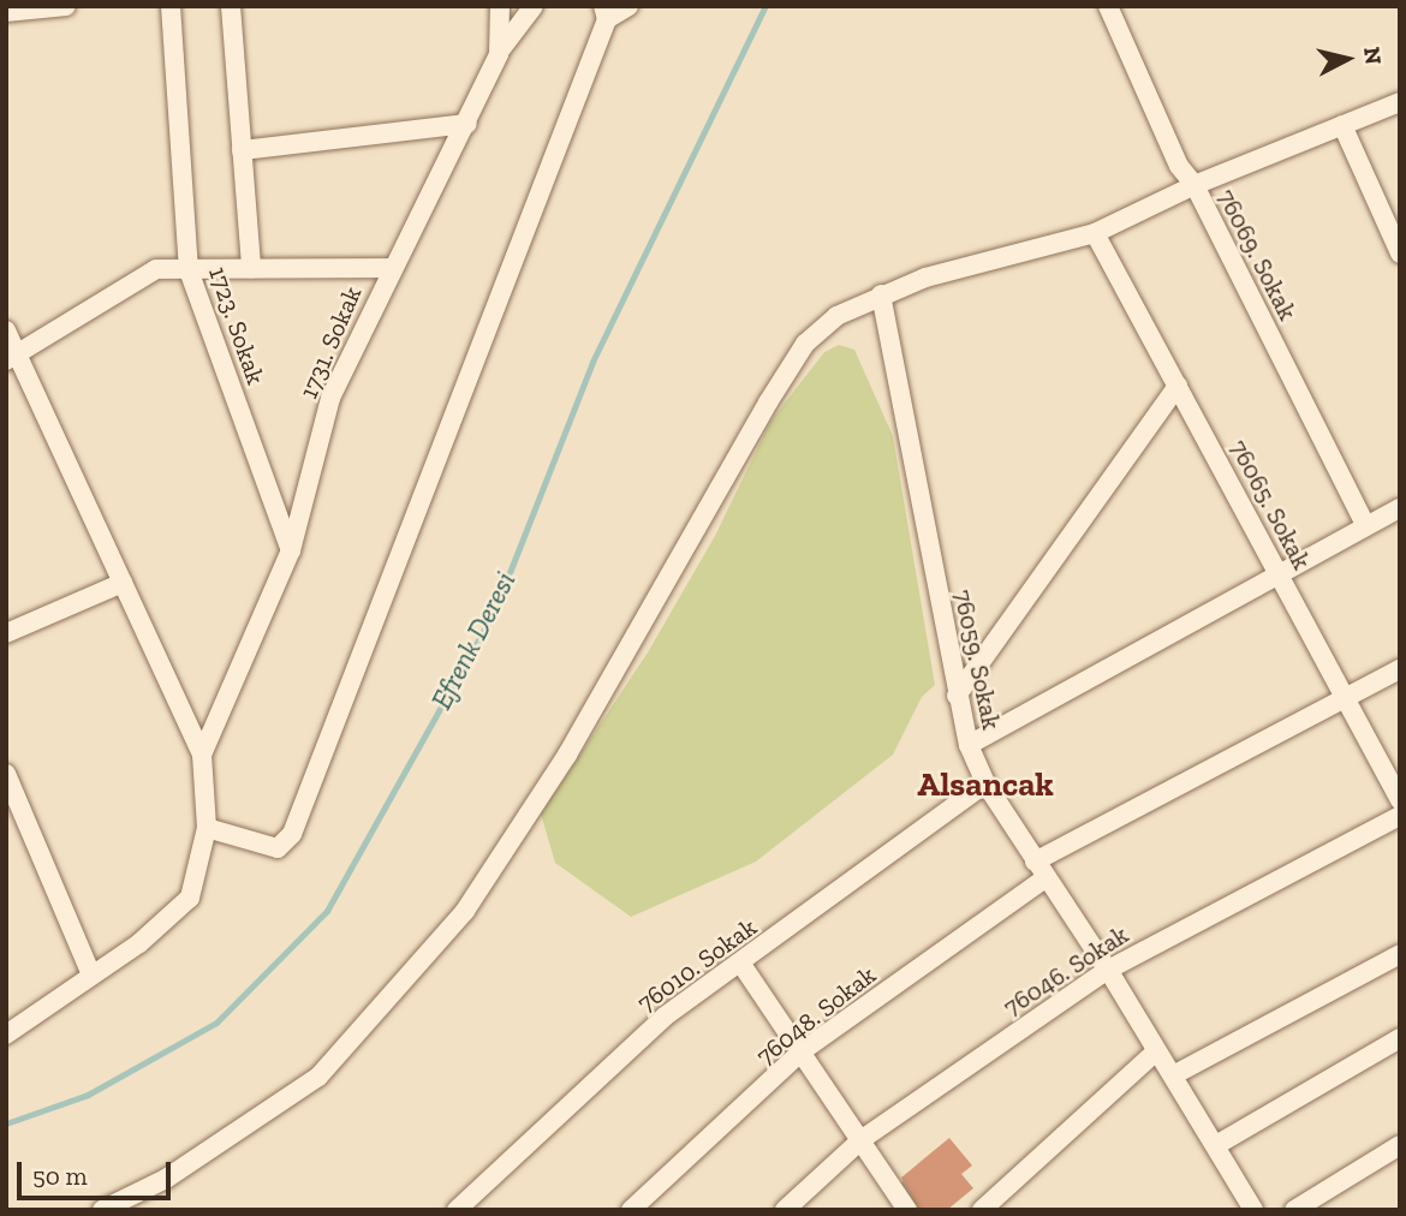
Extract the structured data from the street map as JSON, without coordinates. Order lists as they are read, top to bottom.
{
  "streets": {
    "street": [
      "76069. Sokak",
      "1723. Sokak",
      "1731. Sokak",
      "76065. Sokak",
      "76059. Sokak",
      "76010. Sokak",
      "76046. Sokak",
      "76048. Sokak"
    ]
  },
  "crossings": [
    ["1723. Sokak", "1731. Sokak"],
    ["76065. Sokak", "76048. Sokak"],
    ["76059. Sokak", "76010. Sokak"],
    ["76059. Sokak", "76046. Sokak"],
    ["76059. Sokak", "76048. Sokak"]
  ],
  "districts": ["Alsancak"],
  "water": ["Efrenk Deresi"],
  "scale_bar": "50 m",
  "north": "right"
}
